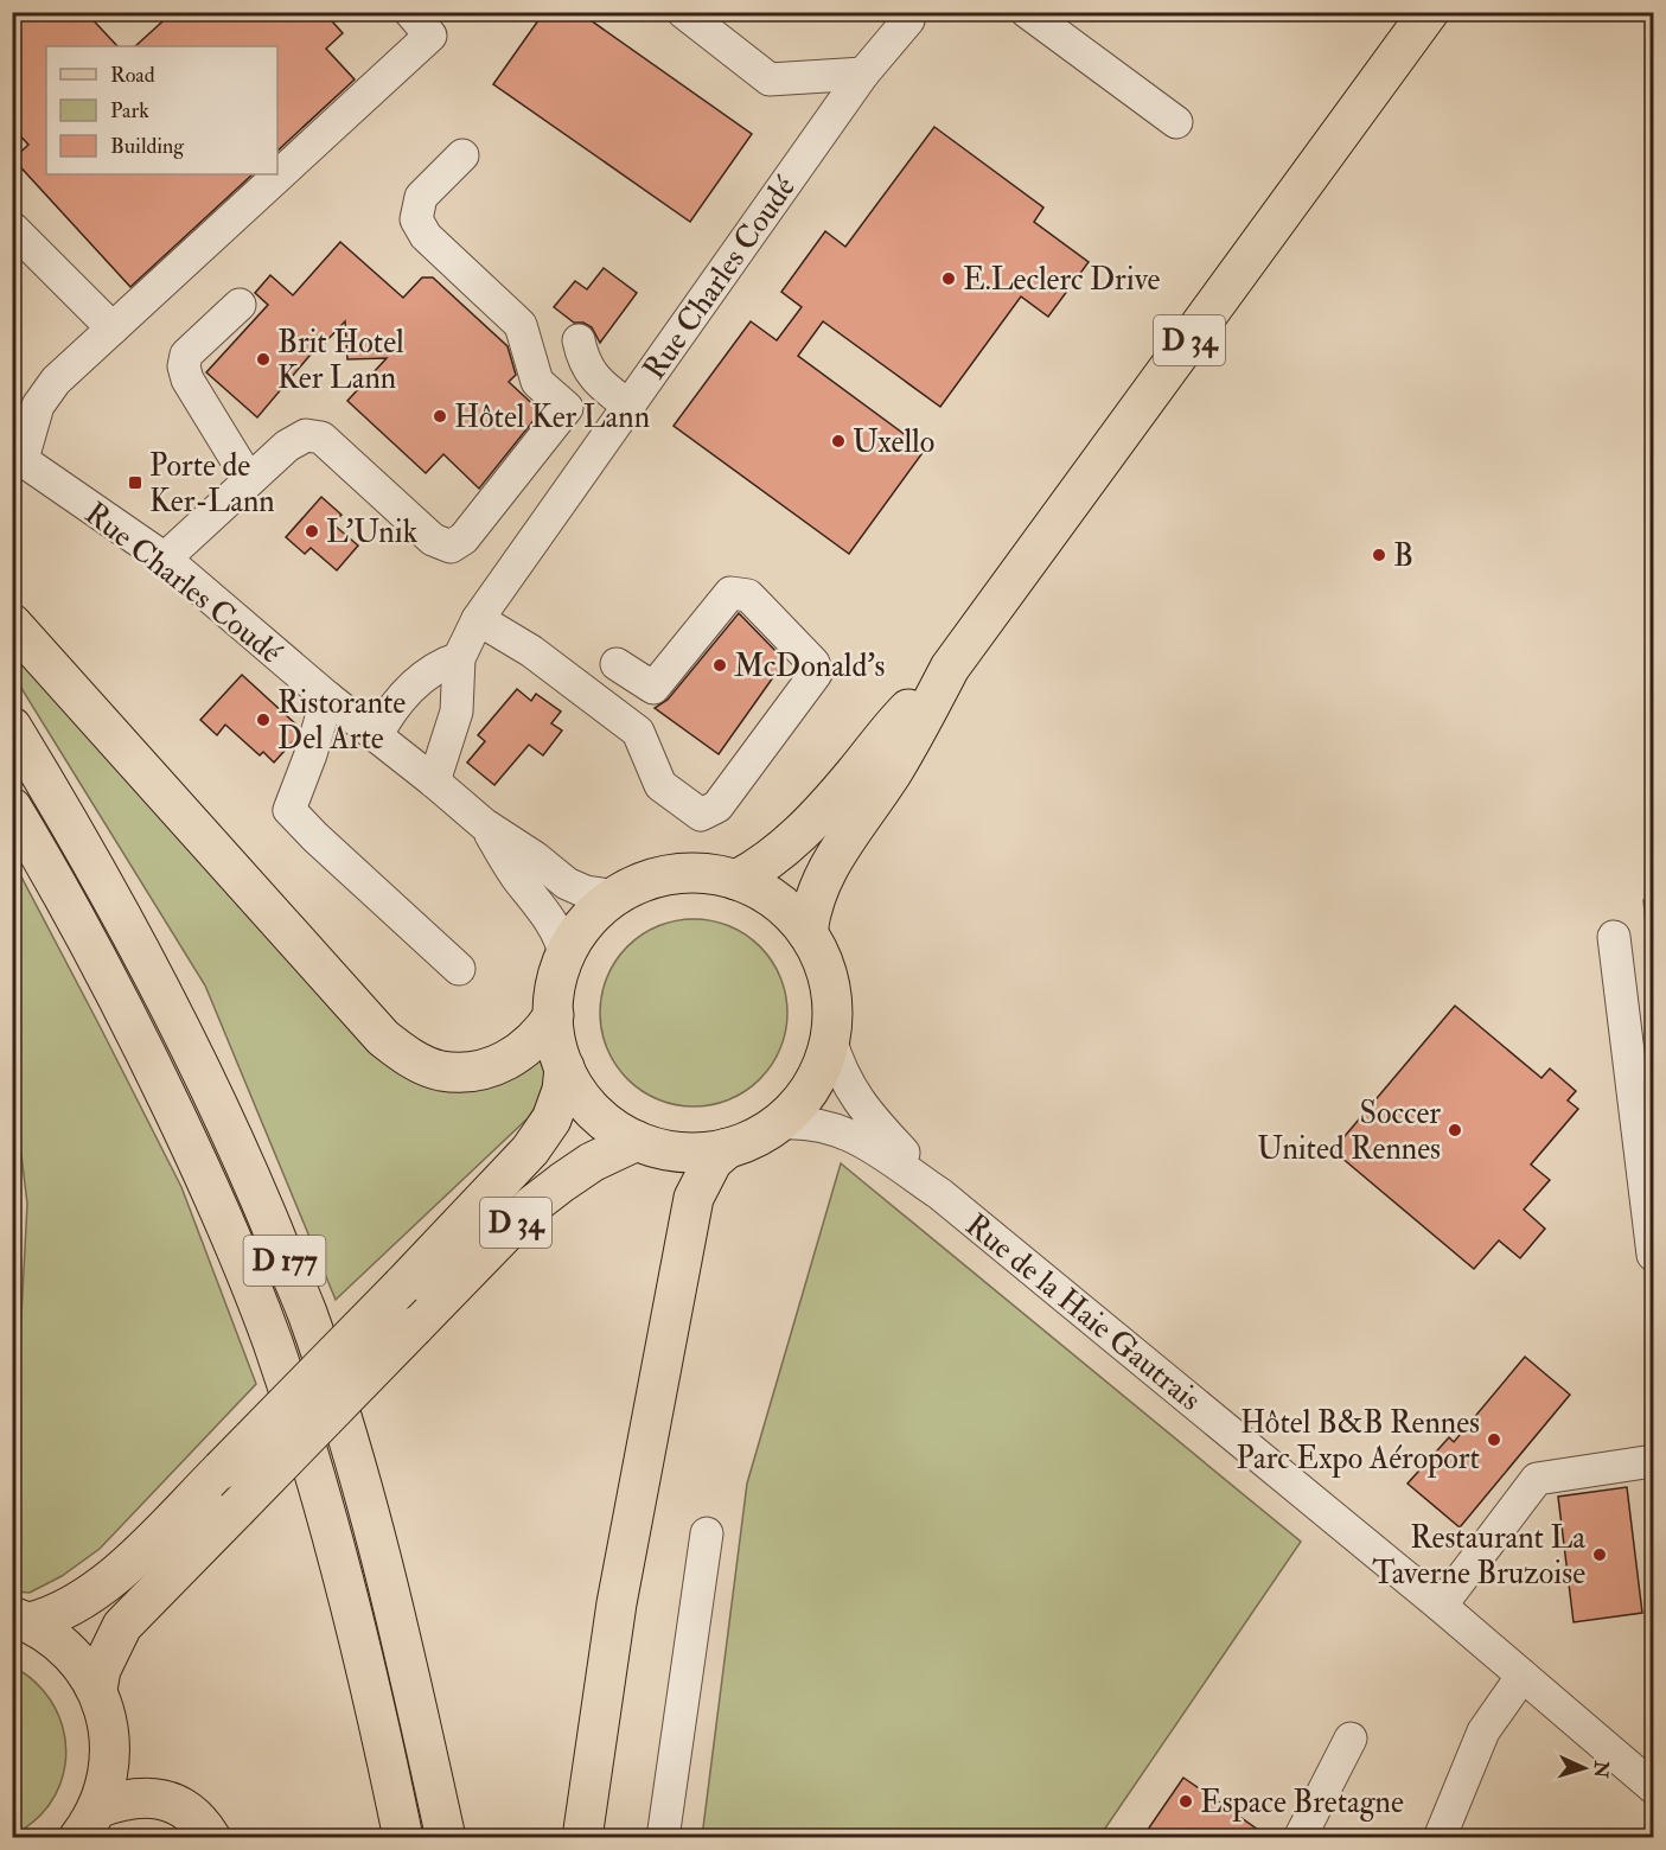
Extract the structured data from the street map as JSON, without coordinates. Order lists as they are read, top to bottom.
{
  "streets": {
    "main road": ["D 34", "D 177"],
    "street": ["Rue Charles Coudé", "Rue de la Haie Gautrais"]
  },
  "places": {
    "other": [
      "E.Leclerc Drive",
      "Brit Hotel Ker Lann",
      "Hôtel Ker Lann",
      "Uxello",
      "L'Unik",
      "B",
      "McDonald's",
      "Ristorante Del Arte",
      "Soccer United Rennes",
      "Hôtel B&B Rennes Parc Expo Aéroport",
      "Restaurant La Taverne Bruzoise",
      "Espace Bretagne"
    ],
    "transit": ["Porte de Ker-Lann"]
  },
  "legend": ["Road", "Park", "Building"],
  "north": "right"
}
